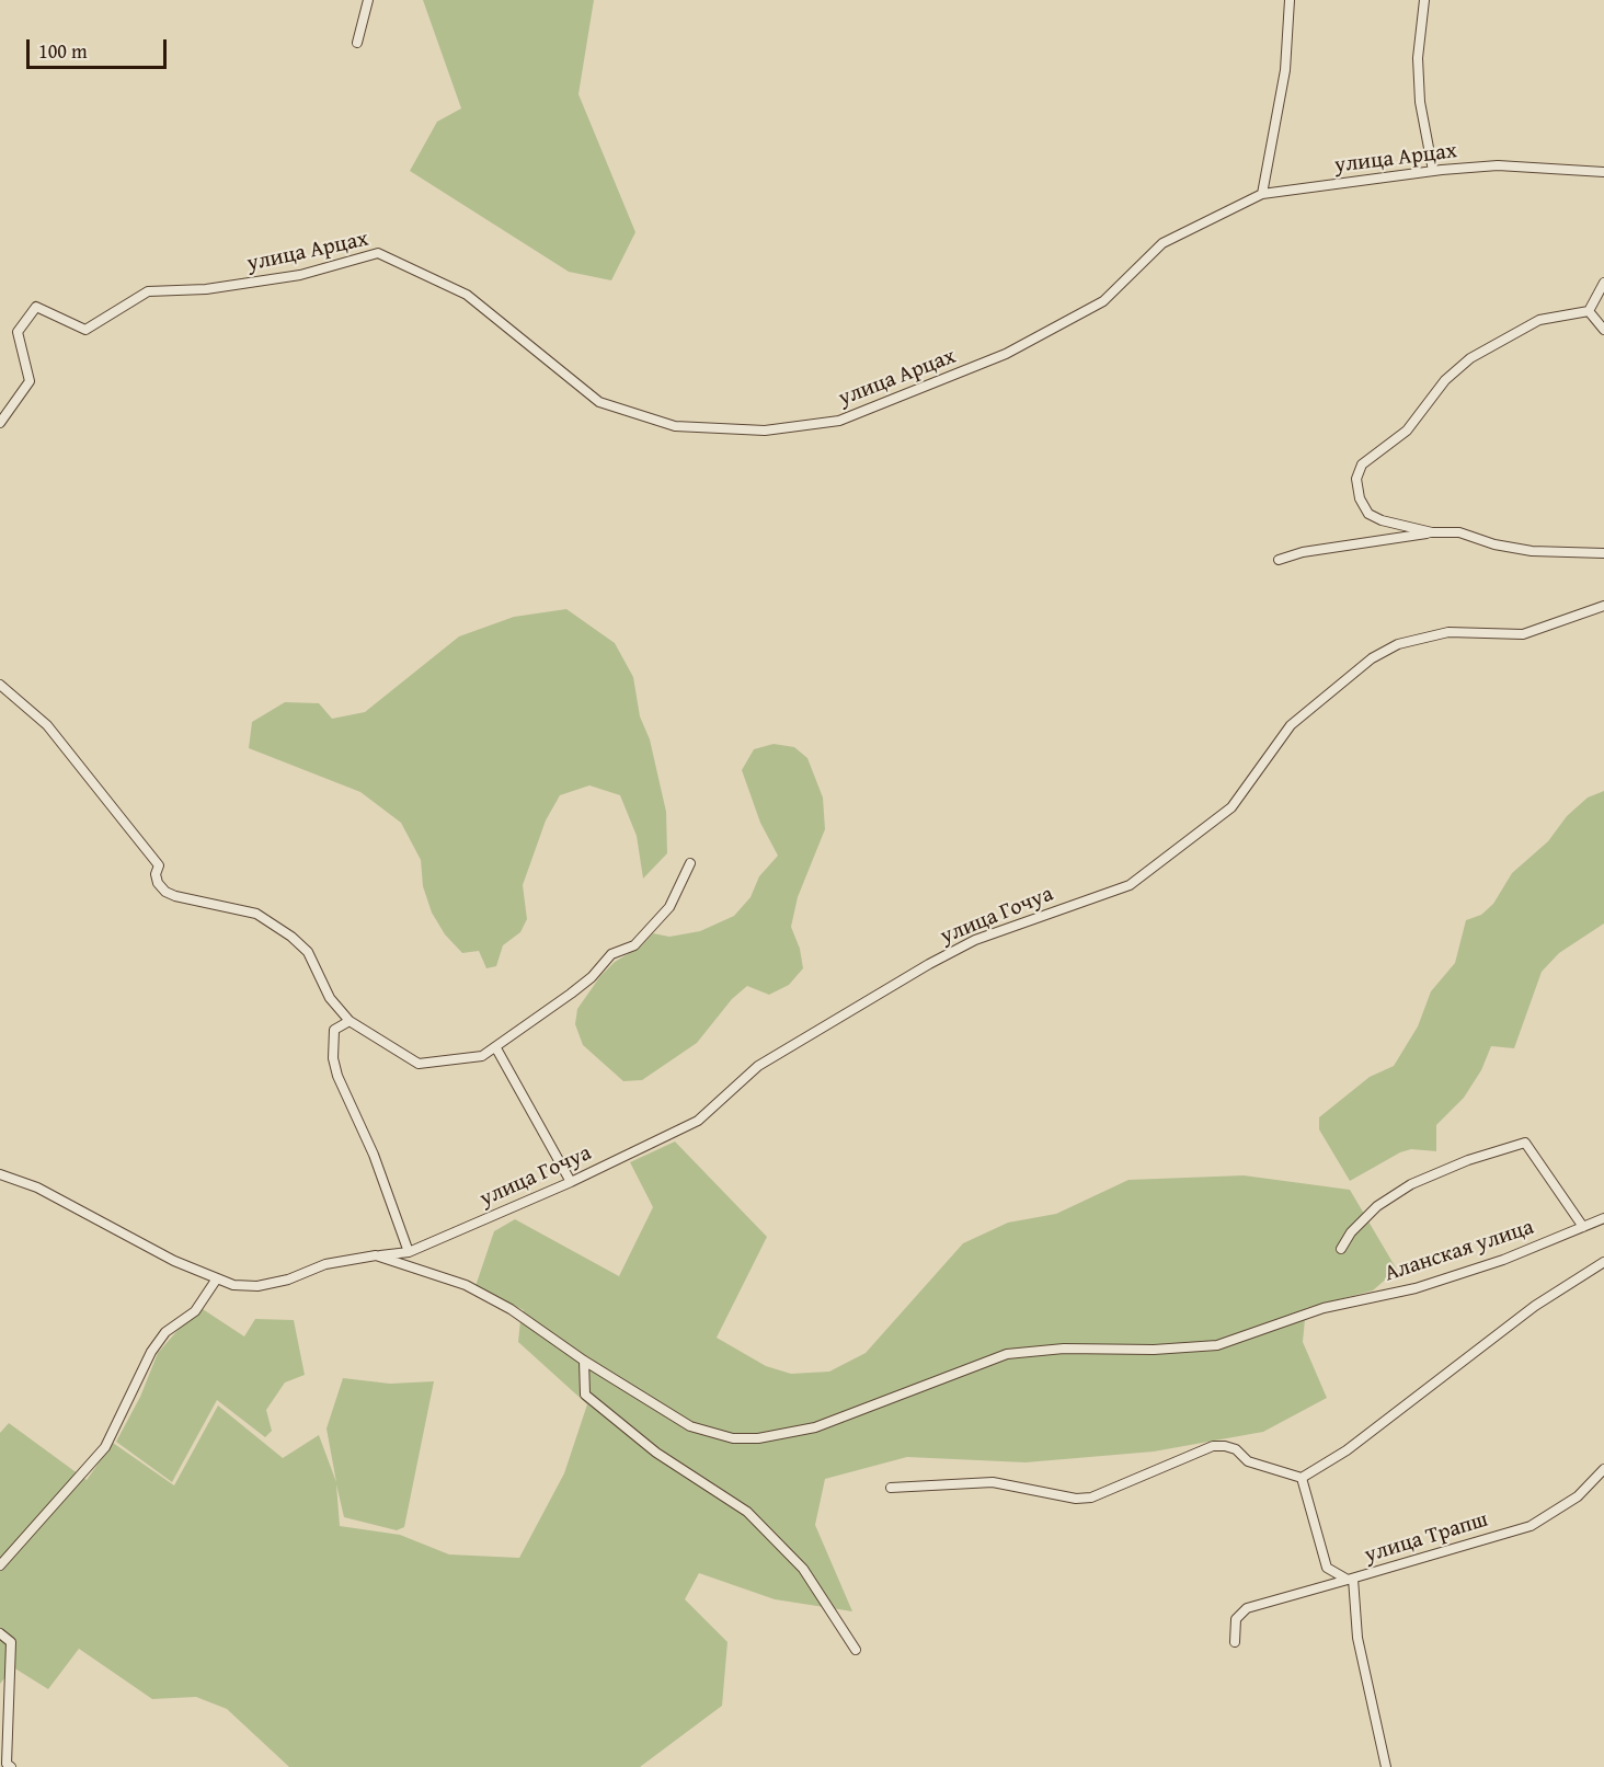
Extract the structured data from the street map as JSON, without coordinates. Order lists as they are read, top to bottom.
{
  "streets": {
    "street": [
      "улица Арцах",
      "улица Гочуа",
      "Аланская улица",
      "улица Трапш"
    ]
  },
  "crossings": [
    ["улица Гочуа", "Аланская улица"]
  ],
  "scale_bar": "100 m"
}
